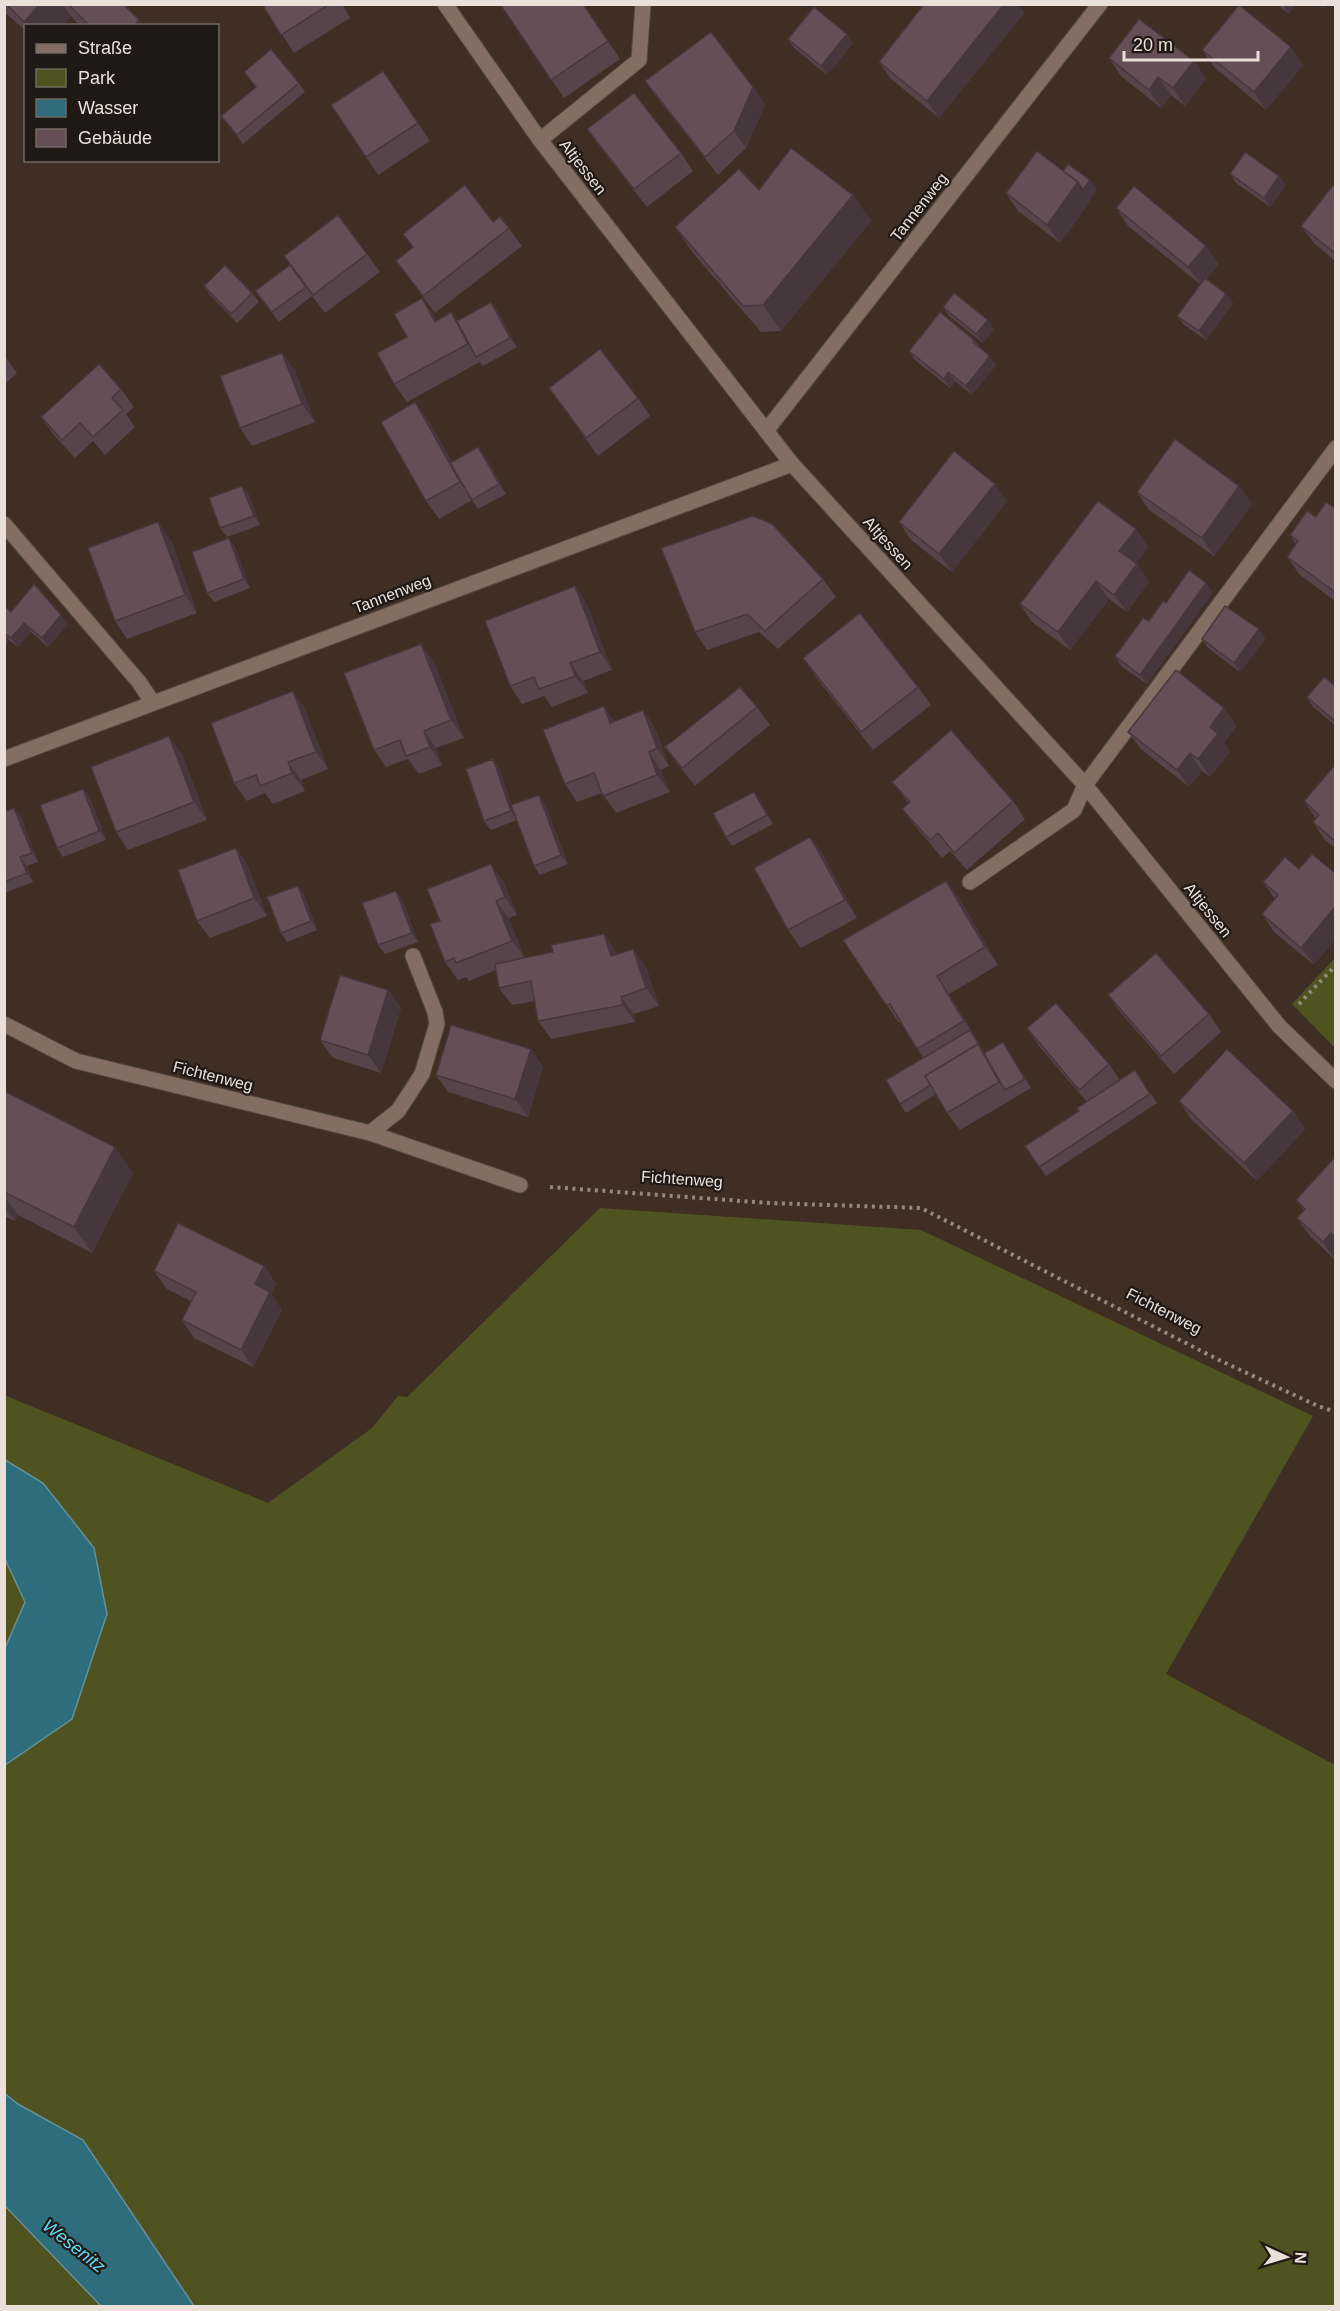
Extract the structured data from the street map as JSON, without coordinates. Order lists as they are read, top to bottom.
{
  "streets": {
    "street": ["Altjessen", "Tannenweg", "Fichtenweg"]
  },
  "crossings": [
    ["Altjessen", "Tannenweg"]
  ],
  "water": ["Wesenitz"],
  "legend": [
    "Straße",
    "Park",
    "Wasser",
    "Gebäude"
  ],
  "scale_bar": "20 m",
  "north": "right"
}
